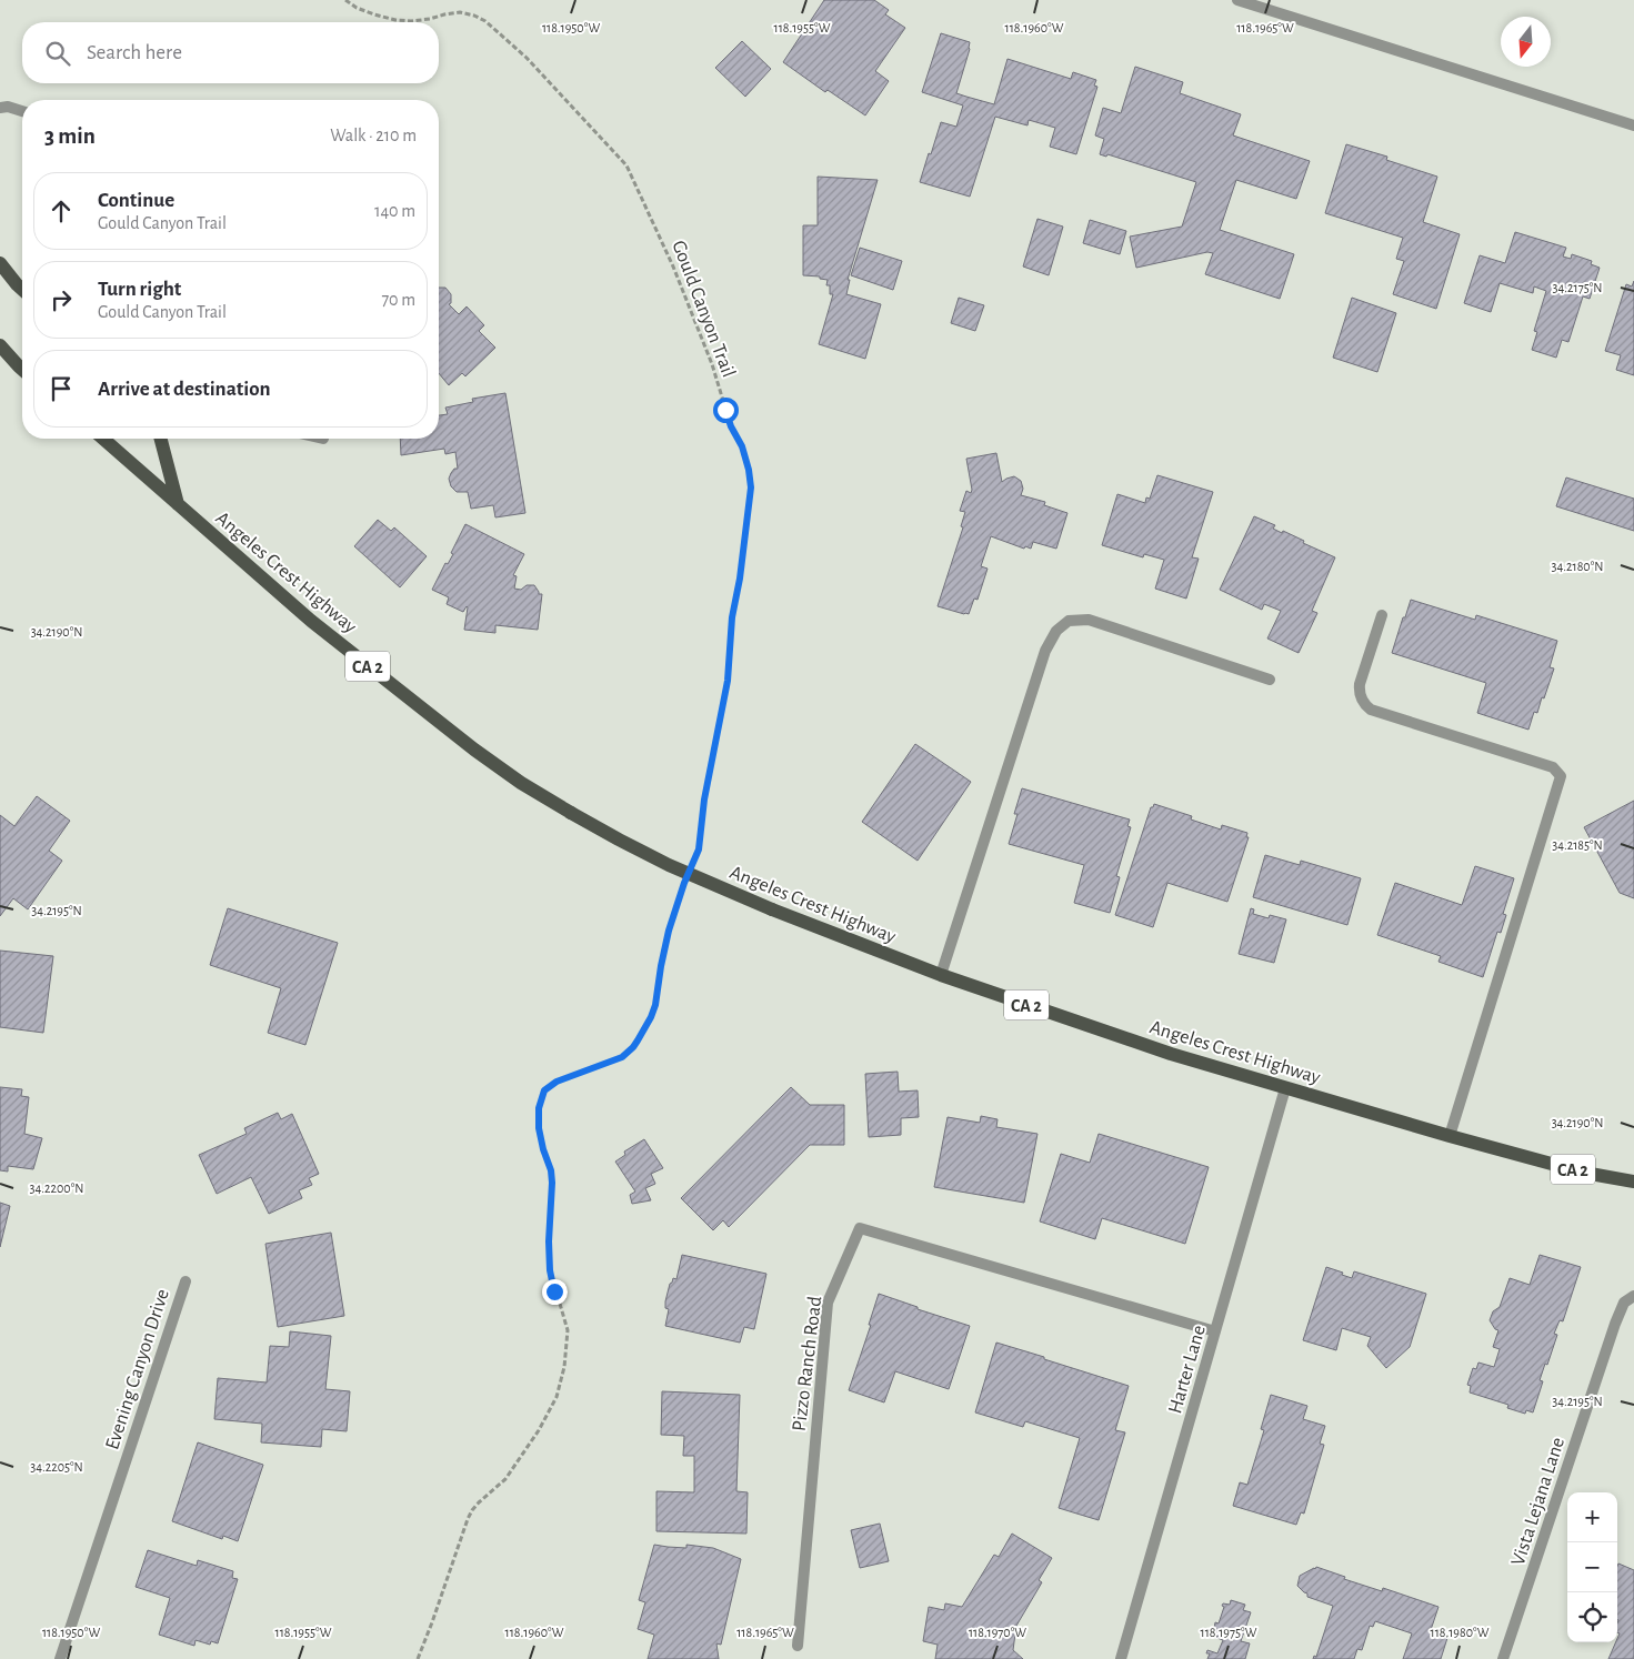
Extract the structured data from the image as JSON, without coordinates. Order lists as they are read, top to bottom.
{
  "streets": {
    "main road": ["Angeles Crest Highway", "CA 2"],
    "street": [
      "Pizzo Ranch Road",
      "Evening Canyon Drive",
      "Harter Lane",
      "Vista Lejana Lane"
    ],
    "path": ["Gould Canyon Trail"]
  },
  "crossings": [
    ["Angeles Crest Highway", "Harter Lane"],
    ["Pizzo Ranch Road", "Harter Lane"]
  ],
  "north": "bottom",
  "page": {
    "search": "Search here",
    "heading": ["3 min", "Walk · 210 m"],
    "list": [
      ["Continue", "Gould Canyon Trail", "140 m"],
      ["Turn right", "Gould Canyon Trail", "70 m"],
      "Arrive at destination"
    ],
    "map_buttons": ["+", "−"]
  },
  "coordinates": [
    "118.1950°W",
    "118.1955°W",
    "118.1960°W",
    "118.1965°W",
    "34.2175°N",
    "34.2180°N",
    "34.2190°N",
    "34.2185°N",
    "34.2195°N",
    "34.2200°N",
    "34.2205°N",
    "118.1970°W",
    "118.1975°W",
    "118.1980°W"
  ]
}
